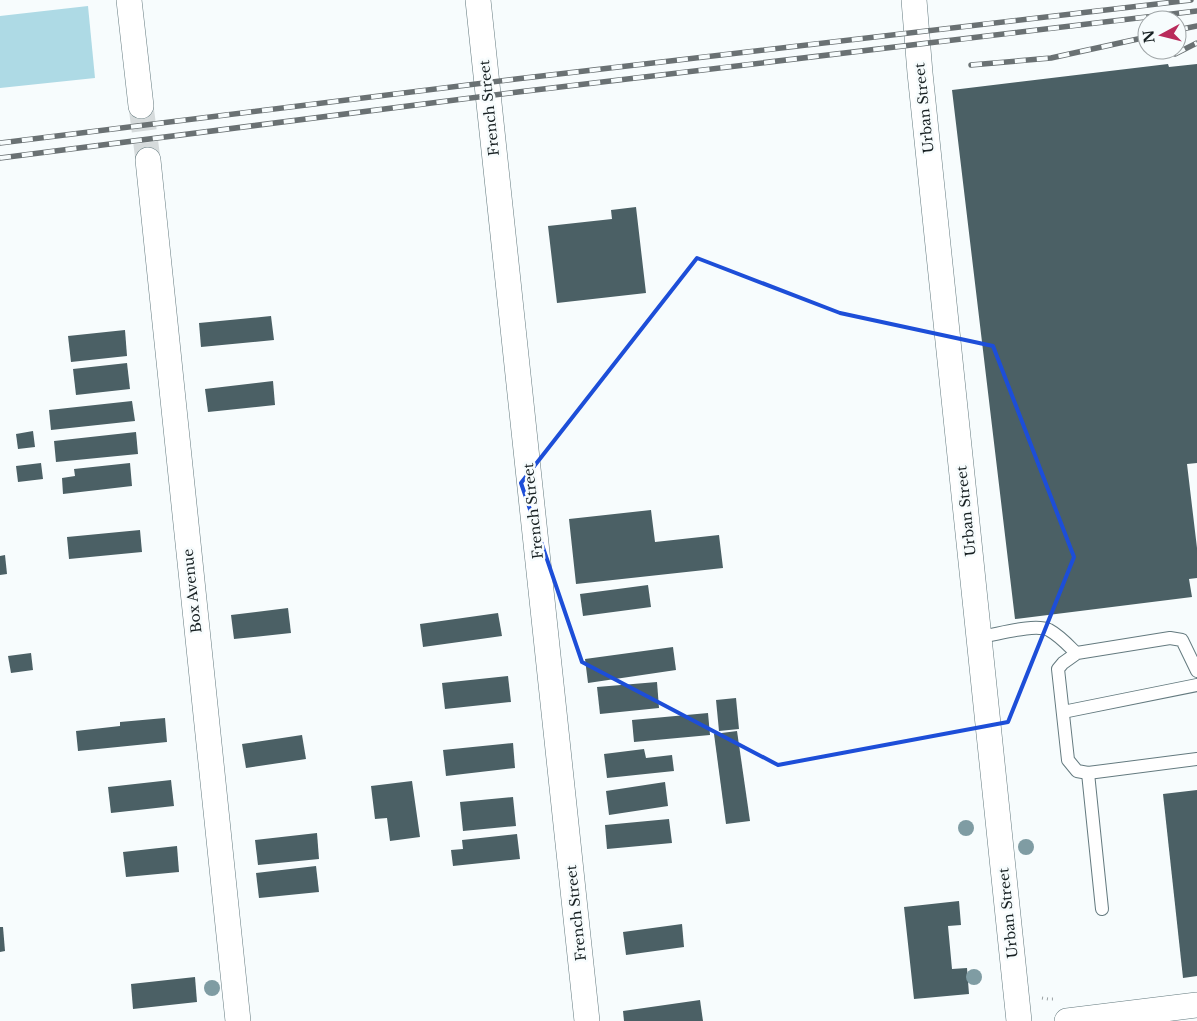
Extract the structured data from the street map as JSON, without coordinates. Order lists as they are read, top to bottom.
{
  "streets": {
    "street": ["French Street", "Urban Street", "Box Avenue"]
  },
  "north": "left"
}
